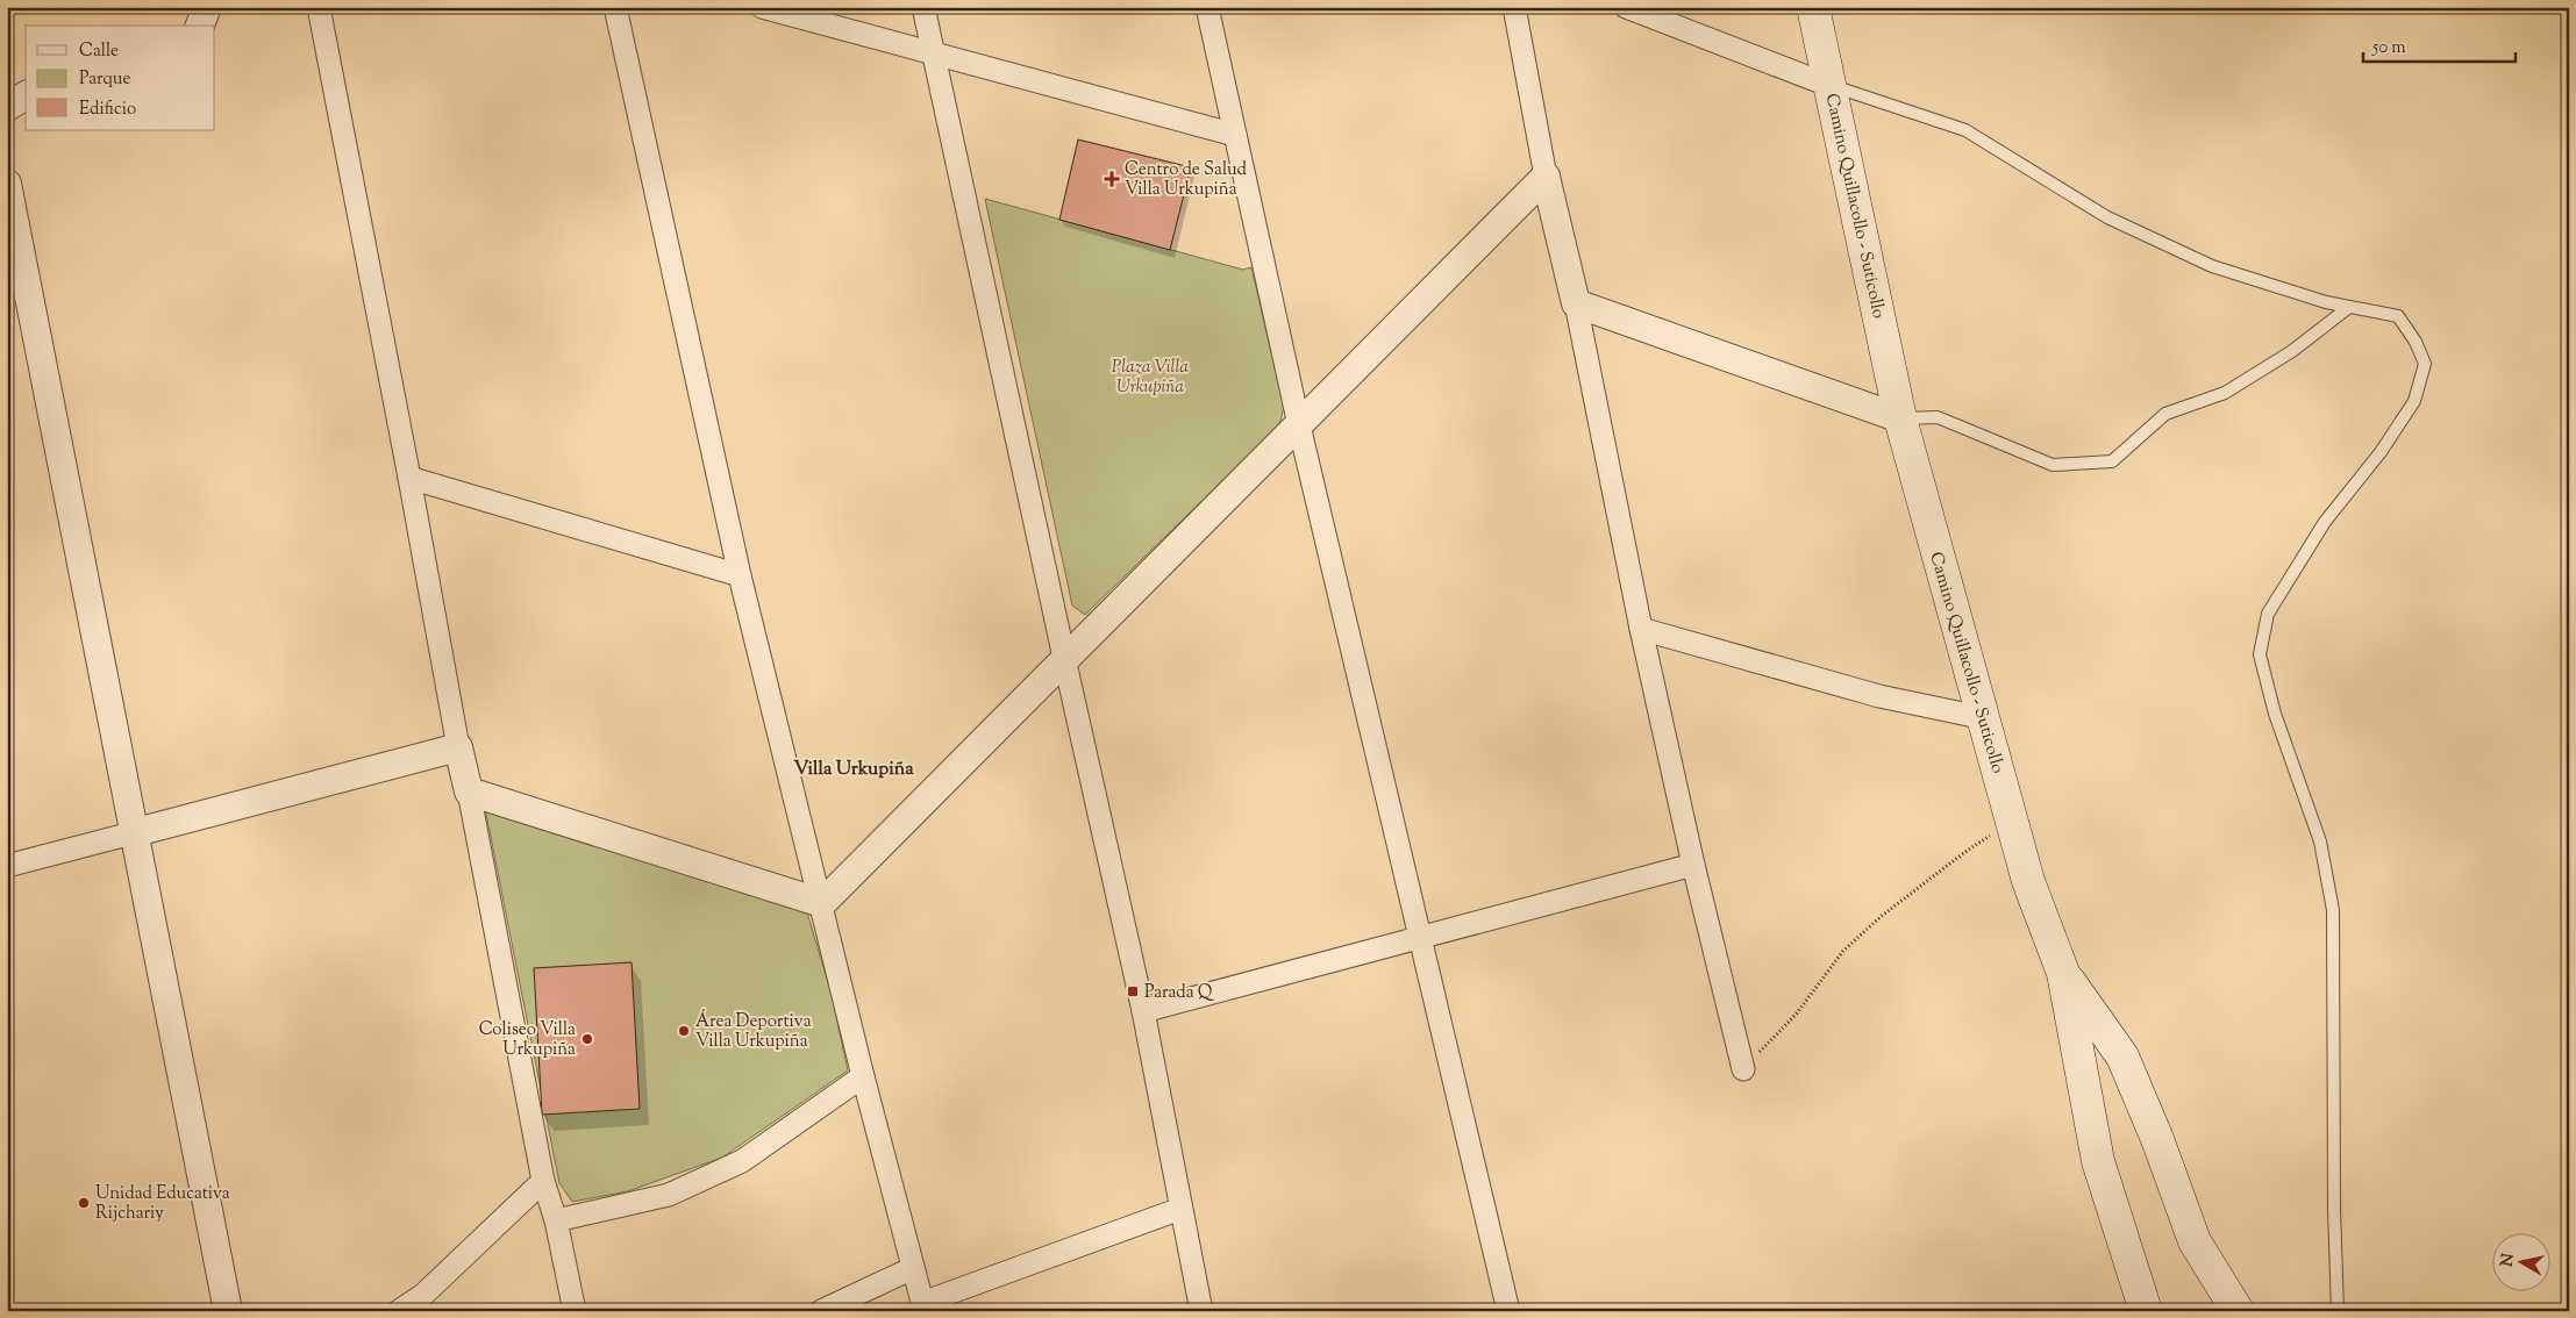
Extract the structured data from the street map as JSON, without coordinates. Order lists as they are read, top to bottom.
{
  "streets": {
    "main road": ["Camino Quillacollo - Suticollo"]
  },
  "districts": ["Villa Urkupiña"],
  "parks": ["Plaza Villa Urkupiña"],
  "places": {
    "health": ["Centro de Salud Villa Urkupiña"],
    "transit": ["Parada Q"],
    "other": ["Área Deportiva Villa Urkupiña", "Coliseo Villa Urkupiña", "Unidad Educativa Rijchariy"]
  },
  "legend": ["Calle", "Parque", "Edificio"],
  "scale_bar": "50 m",
  "north": "left"
}
